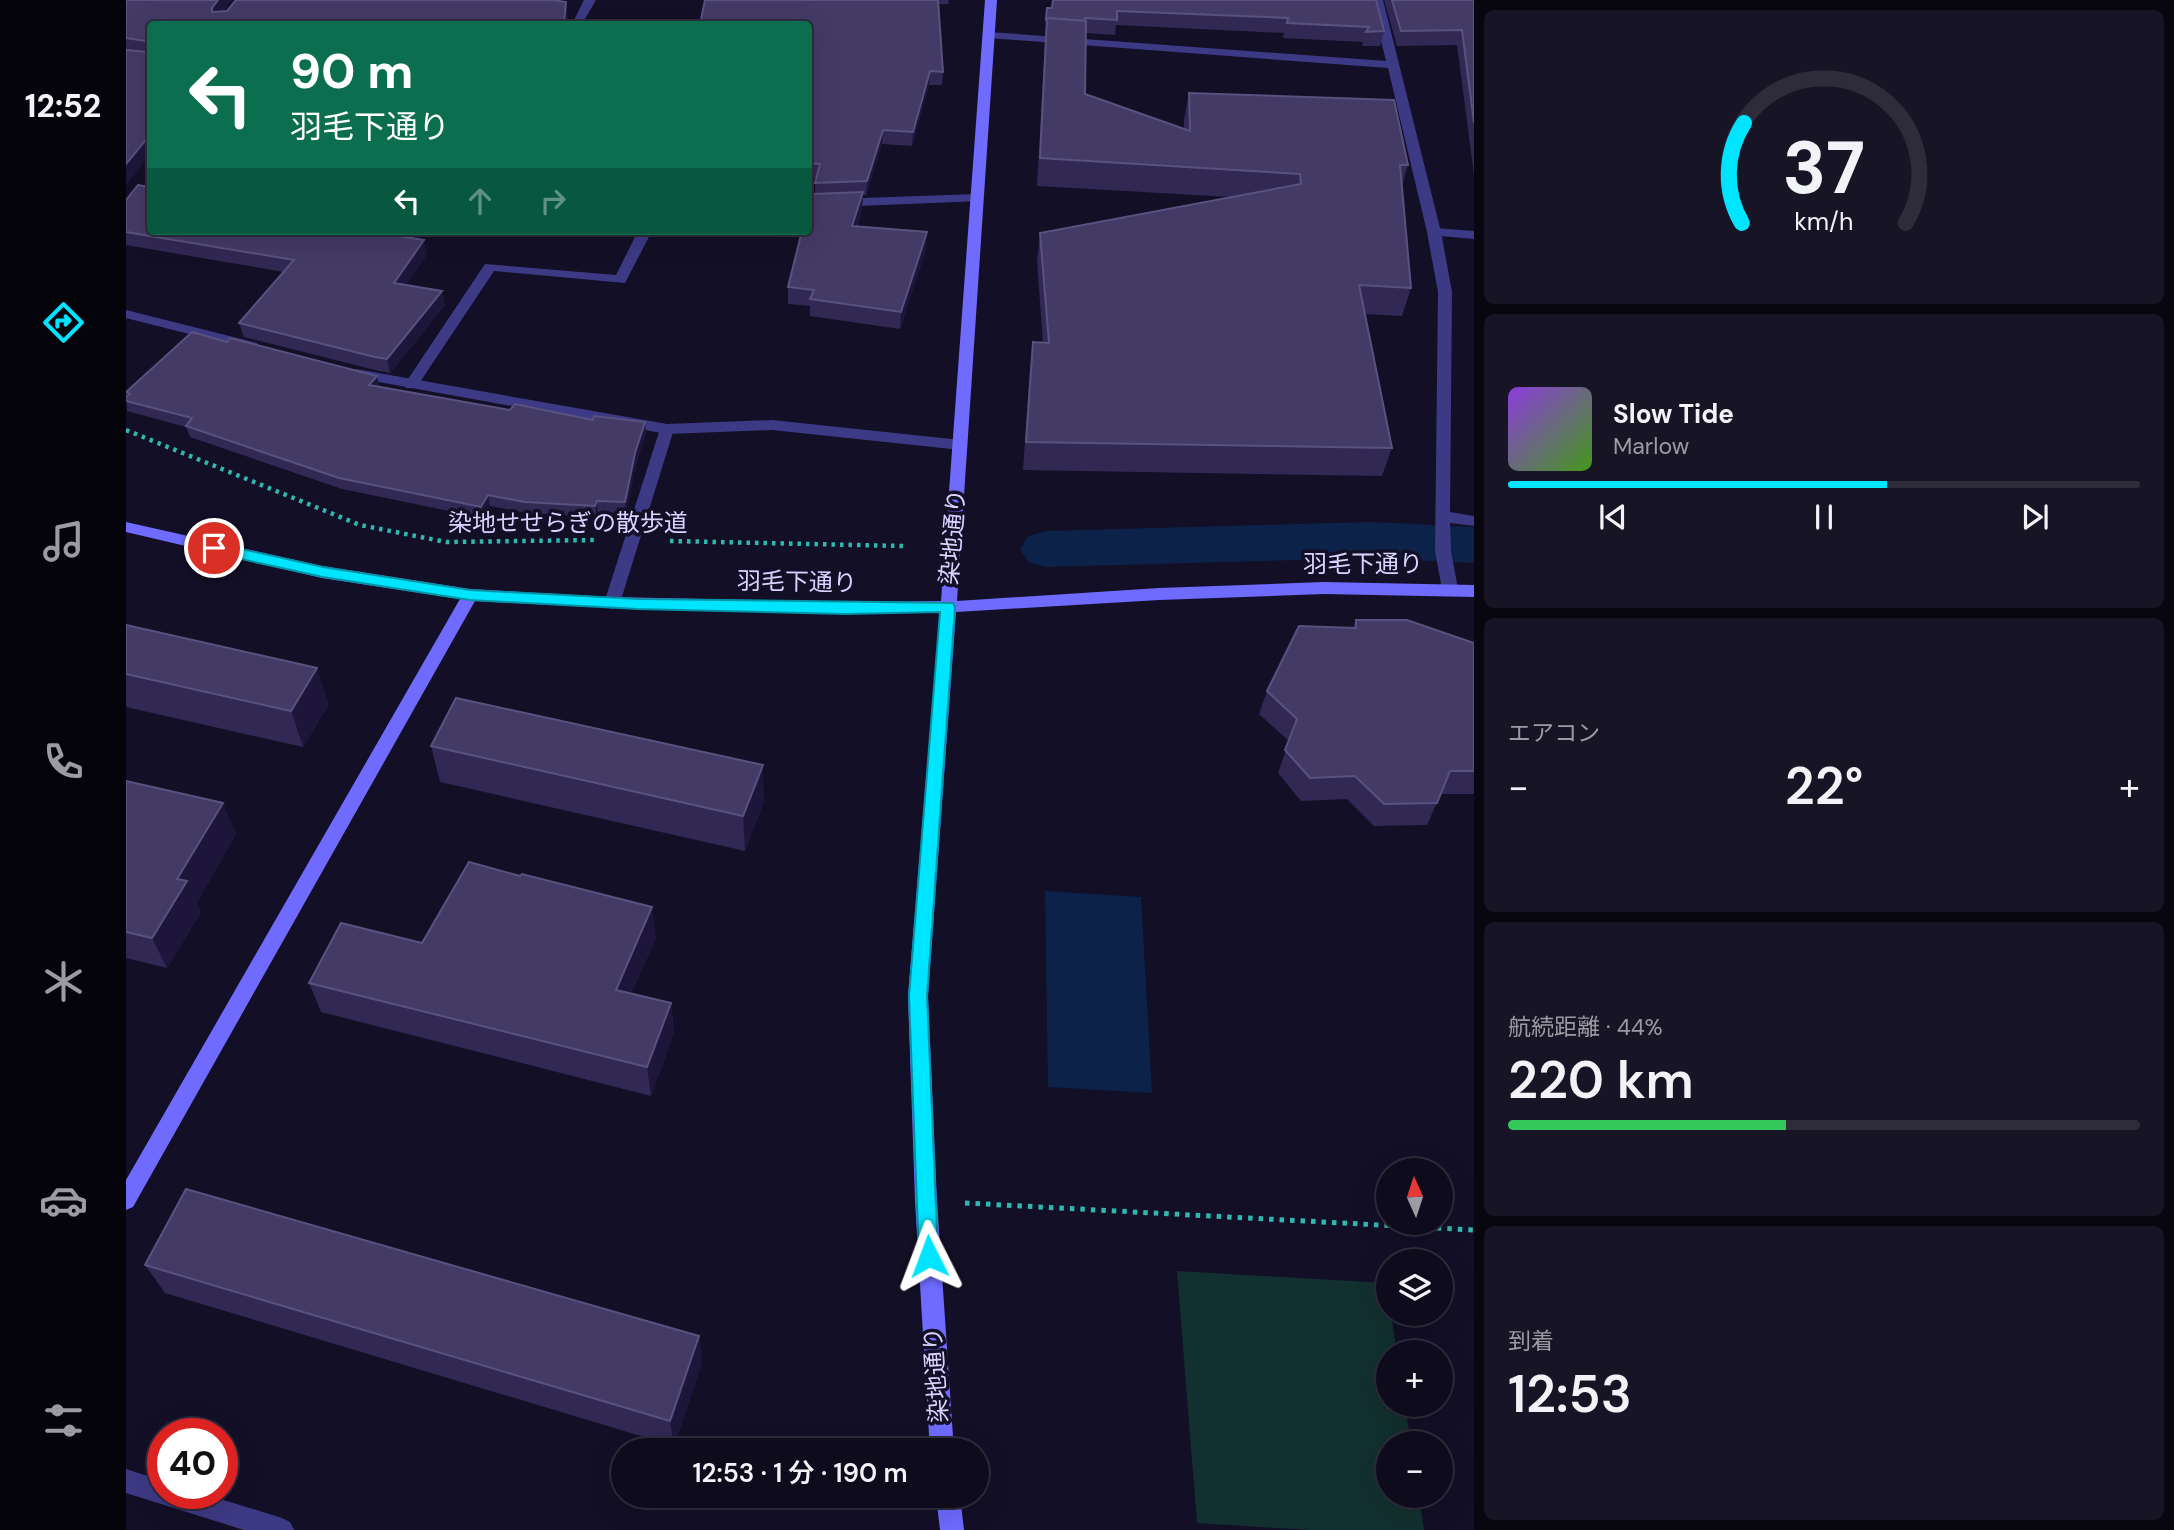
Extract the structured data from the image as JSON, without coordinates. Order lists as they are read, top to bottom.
{
  "streets": {
    "street": ["染地通り", "羽毛下通り"],
    "path": ["染地せせらぎの散歩道"]
  },
  "crossings": [
    ["染地通り", "羽毛下通り"]
  ],
  "north": "top",
  "page": {
    "tabs": "12:52",
    "turn": ["90 m", "羽毛下通り"],
    "song": ["Slow Tide", "Marlow"],
    "tile": [
      "エアコン",
      ["航続距離 · 44%", "220 km"],
      ["到着", "12:53"]
    ],
    "heat": ["−", "22°", "+"],
    "map_buttons": ["+", "−"],
    "limit": "40",
    "trip": "12:53 · 1 分 · 190 m",
    "gauge": ["37", "km/h"]
  }
}
